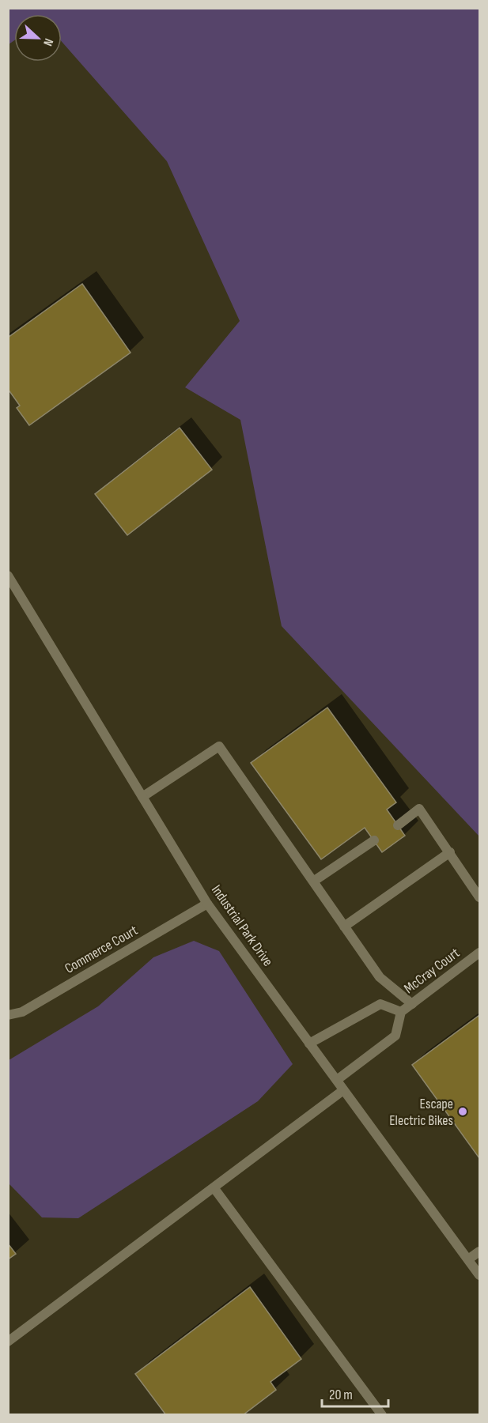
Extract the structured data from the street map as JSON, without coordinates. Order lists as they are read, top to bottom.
{
  "streets": {
    "street": ["Industrial Park Drive", "Commerce Court", "McCray Court"]
  },
  "crossings": [
    ["Industrial Park Drive", "Commerce Court"],
    ["Industrial Park Drive", "McCray Court"]
  ],
  "places": ["Escape Electric Bikes"],
  "scale_bar": "20 m",
  "north": "right"
}
